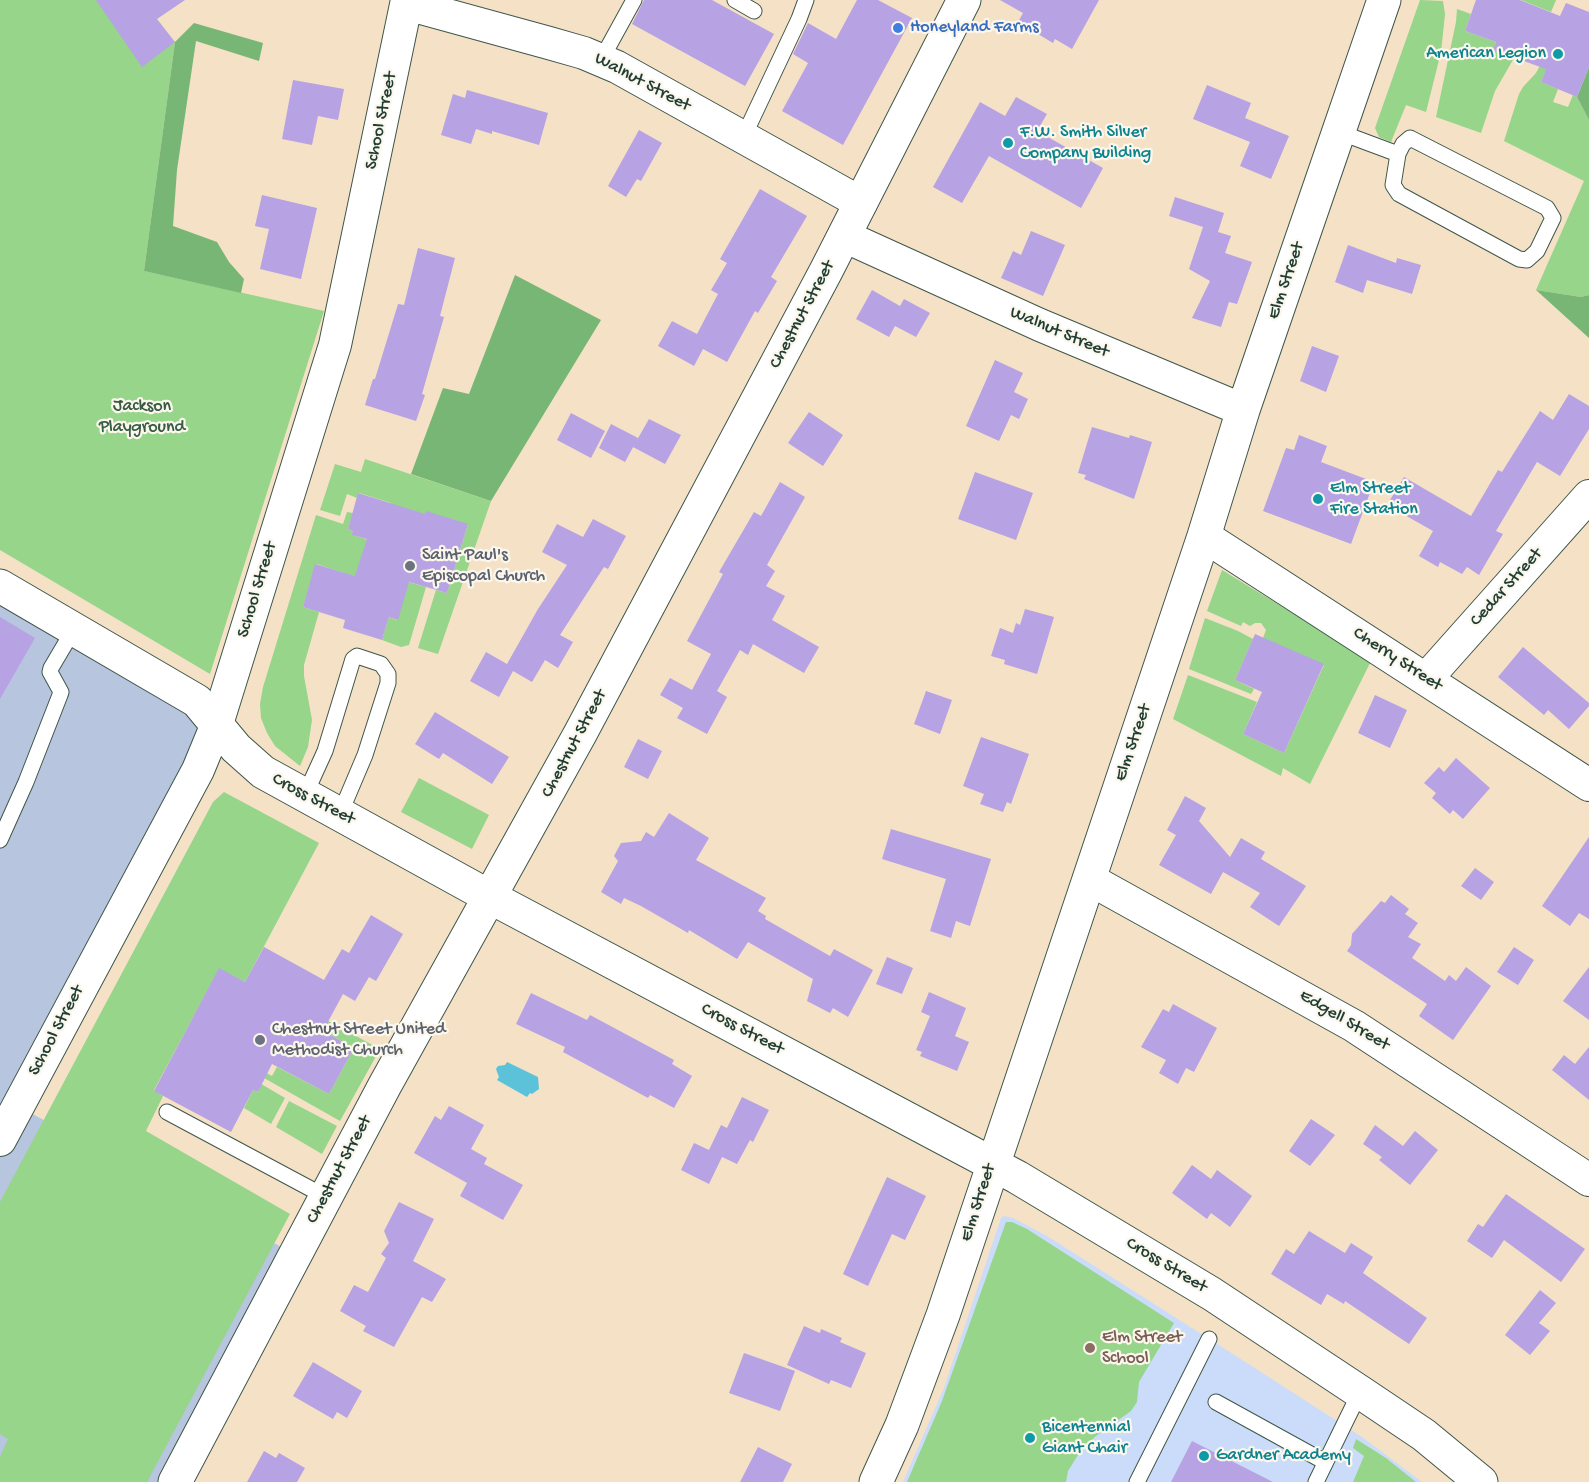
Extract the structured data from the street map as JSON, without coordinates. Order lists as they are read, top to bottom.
{
  "streets": {
    "street": [
      "Walnut Street",
      "School Street",
      "Elm Street",
      "Chestnut Street",
      "Cedar Street",
      "Cherry Street",
      "Cross Street",
      "Edgell Street"
    ]
  },
  "crossings": [
    ["Walnut Street", "School Street"],
    ["Walnut Street", "Elm Street"],
    ["Walnut Street", "Chestnut Street"],
    ["School Street", "Cross Street"],
    ["Elm Street", "Cherry Street"],
    ["Elm Street", "Cross Street"],
    ["Elm Street", "Edgell Street"],
    ["Chestnut Street", "Cross Street"],
    ["Cedar Street", "Cherry Street"]
  ],
  "parks": ["Jackson Playground"],
  "places": [
    "Honeyland Farms",
    "American Legion",
    "F.W. Smith Silver Company Building",
    "Elm Street Fire Station",
    "Saint Paul's Episcopal Church",
    "Chestnut Street United Methodist Church",
    "Elm Street School",
    "Bicentennial Giant Chair",
    "Gardner Academy"
  ]
}
